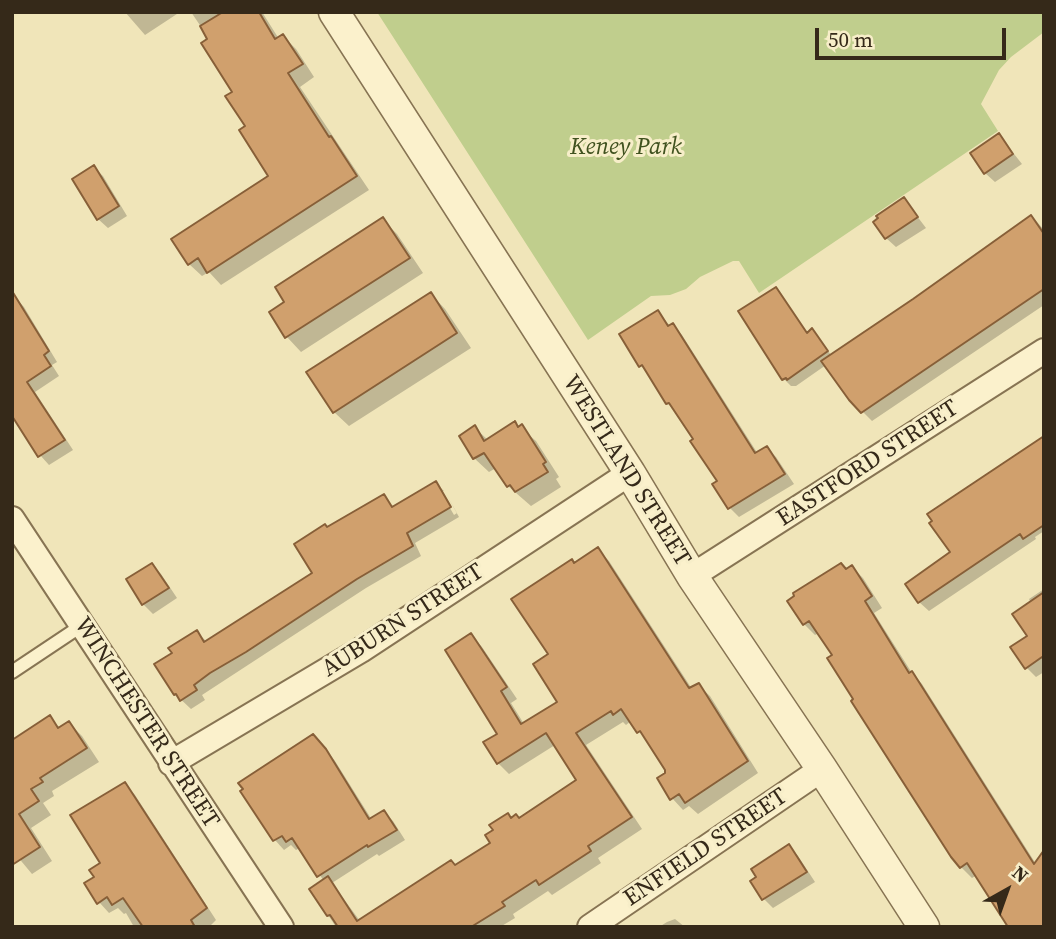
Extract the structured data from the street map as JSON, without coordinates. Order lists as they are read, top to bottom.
{
  "streets": {
    "street": [
      "EASTFORD STREET",
      "WESTLAND STREET",
      "AUBURN STREET",
      "WINCHESTER STREET",
      "ENFIELD STREET"
    ]
  },
  "crossings": [
    ["EASTFORD STREET", "WESTLAND STREET"],
    ["WESTLAND STREET", "AUBURN STREET"],
    ["WESTLAND STREET", "ENFIELD STREET"],
    ["AUBURN STREET", "WINCHESTER STREET"]
  ],
  "parks": ["Keney Park"],
  "scale_bar": "50 m",
  "north": "top right"
}
